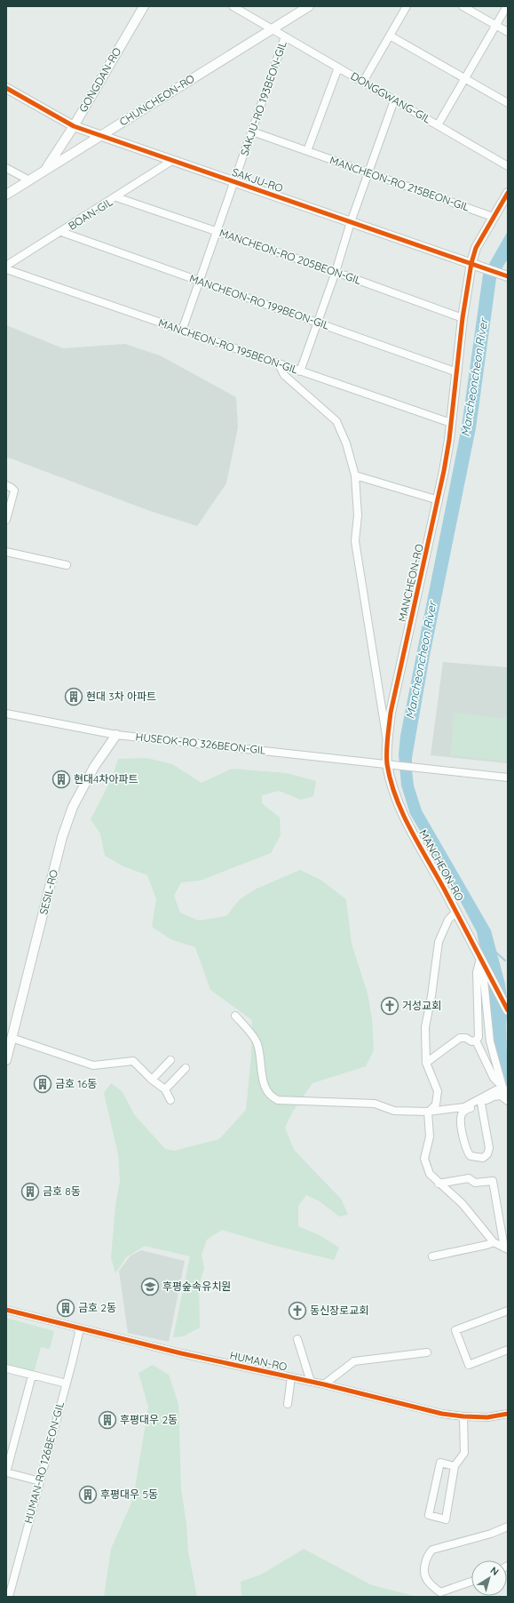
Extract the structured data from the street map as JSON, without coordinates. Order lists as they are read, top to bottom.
{
  "streets": {
    "street": [
      "GONGDAN-RO",
      "DONGGWANG-GIL",
      "SAKJU-RO 193BEON-GIL",
      "CHUNCHEON-RO",
      "SAKJU-RO",
      "MANCHEON-RO 215BEON-GIL",
      "BOAN-GIL",
      "MANCHEON-RO 205BEON-GIL",
      "MANCHEON-RO 199BEON-GIL",
      "MANCHEON-RO 195BEON-GIL",
      "MANCHEON-RO",
      "HUSEOK-RO 326BEON-GIL",
      "SESIL-RO",
      "HUMAN-RO",
      "HUMAN-RO 126BEON-GIL"
    ]
  },
  "crossings": [
    ["GONGDAN-RO", "CHUNCHEON-RO"],
    ["GONGDAN-RO", "SAKJU-RO"],
    ["DONGGWANG-GIL", "SAKJU-RO 193BEON-GIL"],
    ["DONGGWANG-GIL", "CHUNCHEON-RO"],
    ["SAKJU-RO 193BEON-GIL", "SAKJU-RO"],
    ["SAKJU-RO 193BEON-GIL", "MANCHEON-RO 215BEON-GIL"],
    ["SAKJU-RO 193BEON-GIL", "MANCHEON-RO 205BEON-GIL"],
    ["SAKJU-RO 193BEON-GIL", "MANCHEON-RO 199BEON-GIL"],
    ["SAKJU-RO 193BEON-GIL", "MANCHEON-RO 195BEON-GIL"],
    ["CHUNCHEON-RO", "SAKJU-RO"],
    ["SAKJU-RO", "BOAN-GIL"],
    ["SAKJU-RO", "MANCHEON-RO"],
    ["MANCHEON-RO 215BEON-GIL", "MANCHEON-RO"],
    ["BOAN-GIL", "MANCHEON-RO 205BEON-GIL"],
    ["BOAN-GIL", "MANCHEON-RO 199BEON-GIL"],
    ["MANCHEON-RO 205BEON-GIL", "MANCHEON-RO"],
    ["MANCHEON-RO 199BEON-GIL", "MANCHEON-RO"],
    ["MANCHEON-RO 195BEON-GIL", "MANCHEON-RO"],
    ["MANCHEON-RO", "HUSEOK-RO 326BEON-GIL"],
    ["HUSEOK-RO 326BEON-GIL", "SESIL-RO"],
    ["HUMAN-RO", "HUMAN-RO 126BEON-GIL"]
  ],
  "water": ["Mancheoncheon River"],
  "places": {
    "building": [
      "현대 3차 아파트",
      "현대4차아파트",
      "금호 16동",
      "금호 8동",
      "금호 2동",
      "후평대우 2동",
      "후평대우 5동"
    ],
    "church": ["거성교회", "동신장로교회"],
    "school or university": ["후평숲속유치원"]
  },
  "north": "top right"
}
